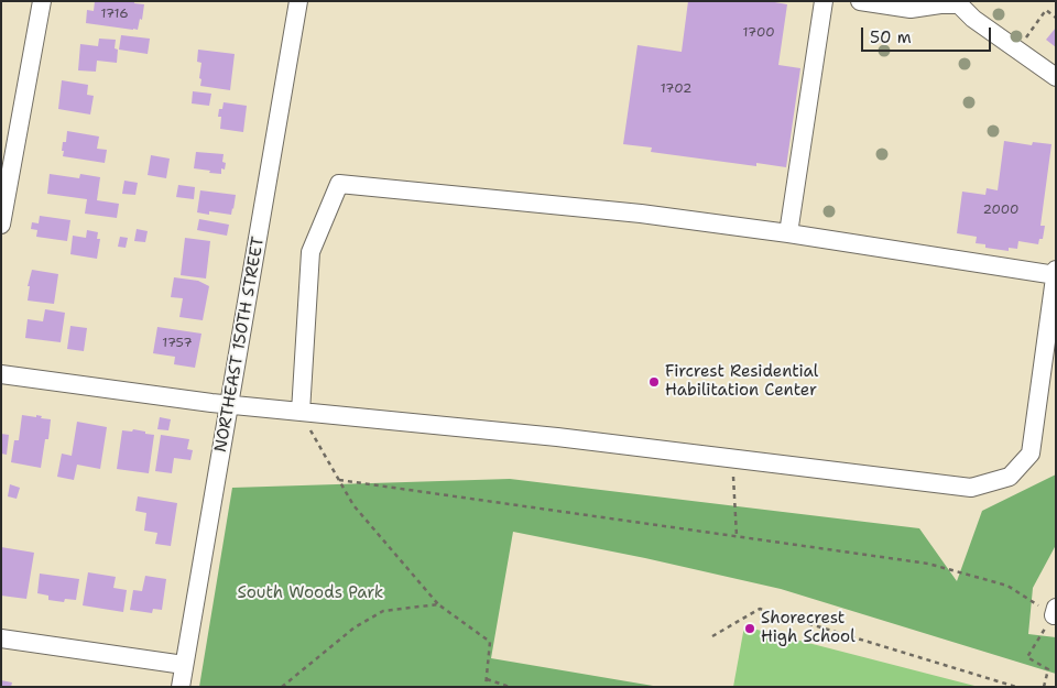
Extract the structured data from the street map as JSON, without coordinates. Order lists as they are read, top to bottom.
{
  "streets": {
    "street": ["NORTHEAST 150TH STREET"]
  },
  "parks": ["South Woods Park"],
  "places": ["Fircrest Residential Habilitation Center", "Shorecrest High School"],
  "house_numbers": [
    "1716",
    "1700",
    "1702",
    "2000",
    "1757"
  ],
  "scale_bar": "50 m"
}
